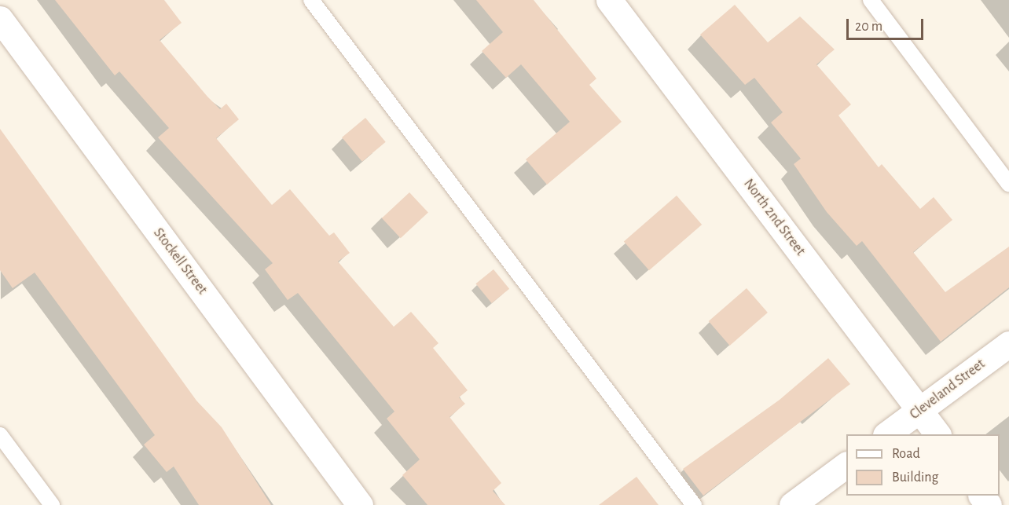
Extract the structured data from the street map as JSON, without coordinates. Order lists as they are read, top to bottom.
{
  "streets": {
    "street": ["North 2nd Street", "Stockell Street", "Cleveland Street"]
  },
  "crossings": [
    ["North 2nd Street", "Cleveland Street"]
  ],
  "legend": ["Road", "Building"],
  "scale_bar": "20 m"
}
